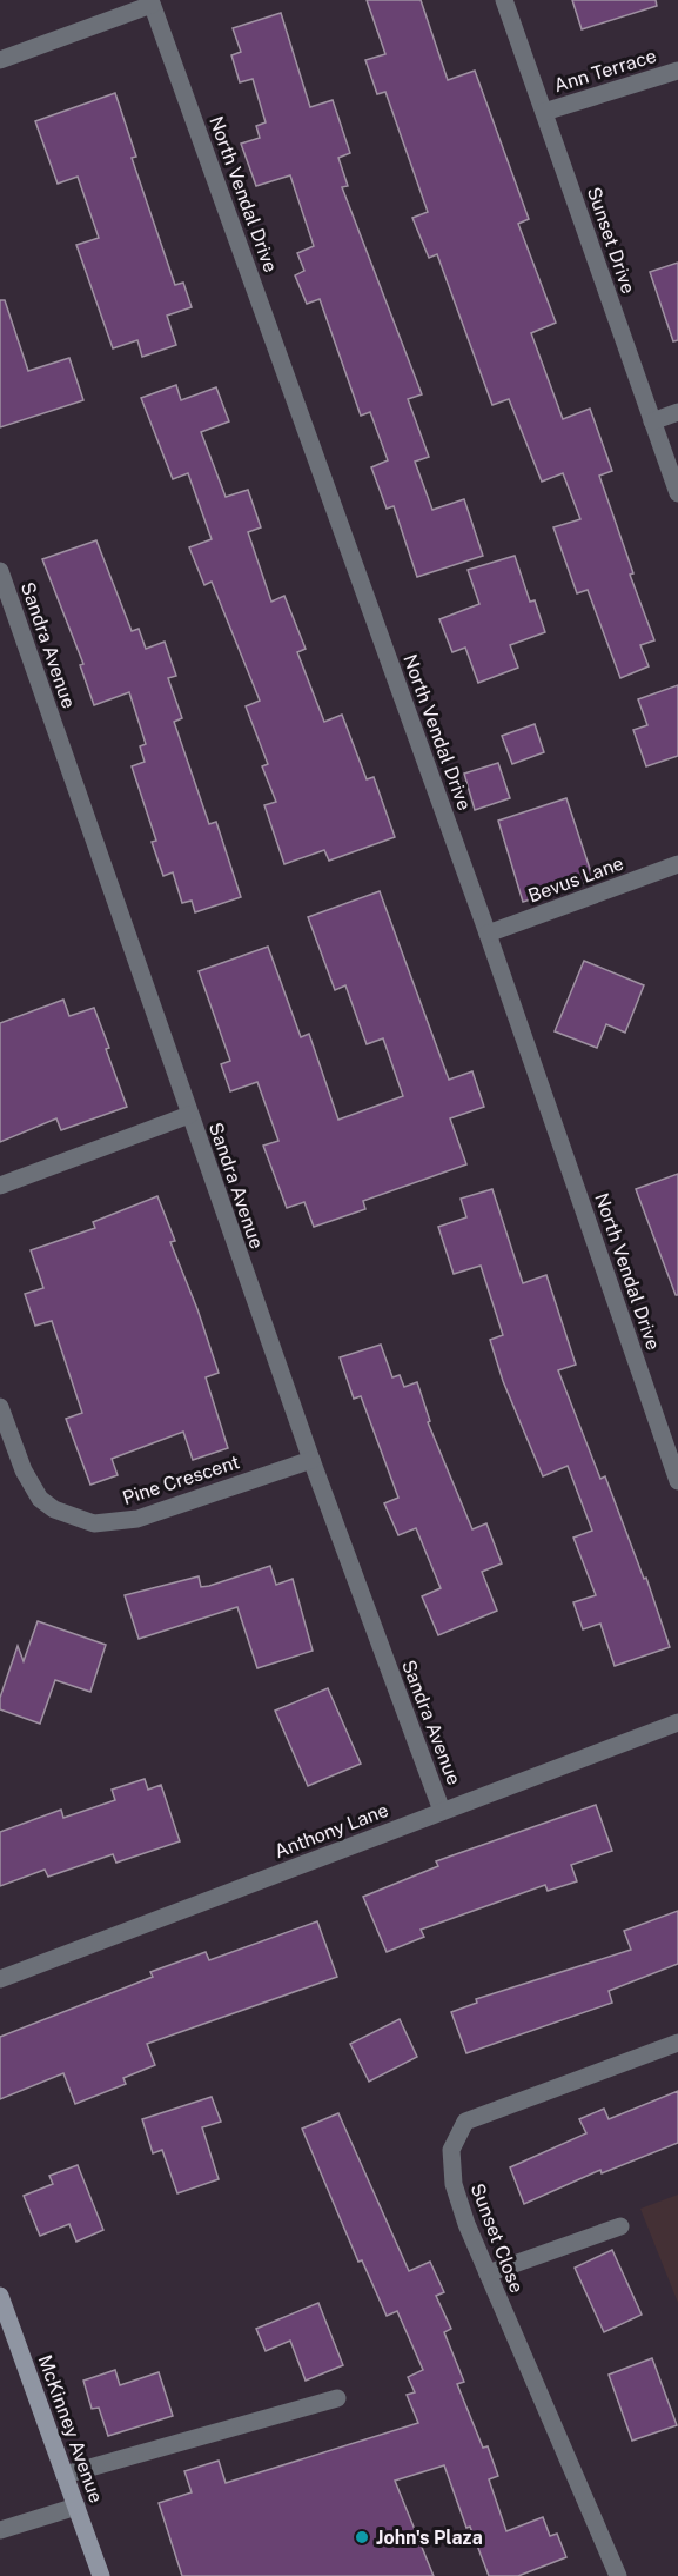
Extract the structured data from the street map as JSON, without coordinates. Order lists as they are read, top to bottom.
{
  "streets": {
    "street": [
      "Ann Terrace",
      "North Vendal Drive",
      "Sunset Drive",
      "Sandra Avenue",
      "Bevus Lane",
      "Pine Crescent",
      "Anthony Lane",
      "Sunset Close",
      "McKinney Avenue"
    ]
  },
  "crossings": [
    ["Ann Terrace", "Sunset Drive"],
    ["North Vendal Drive", "Bevus Lane"],
    ["Sandra Avenue", "Pine Crescent"],
    ["Sandra Avenue", "Anthony Lane"]
  ],
  "places": ["John's Plaza"]
}
